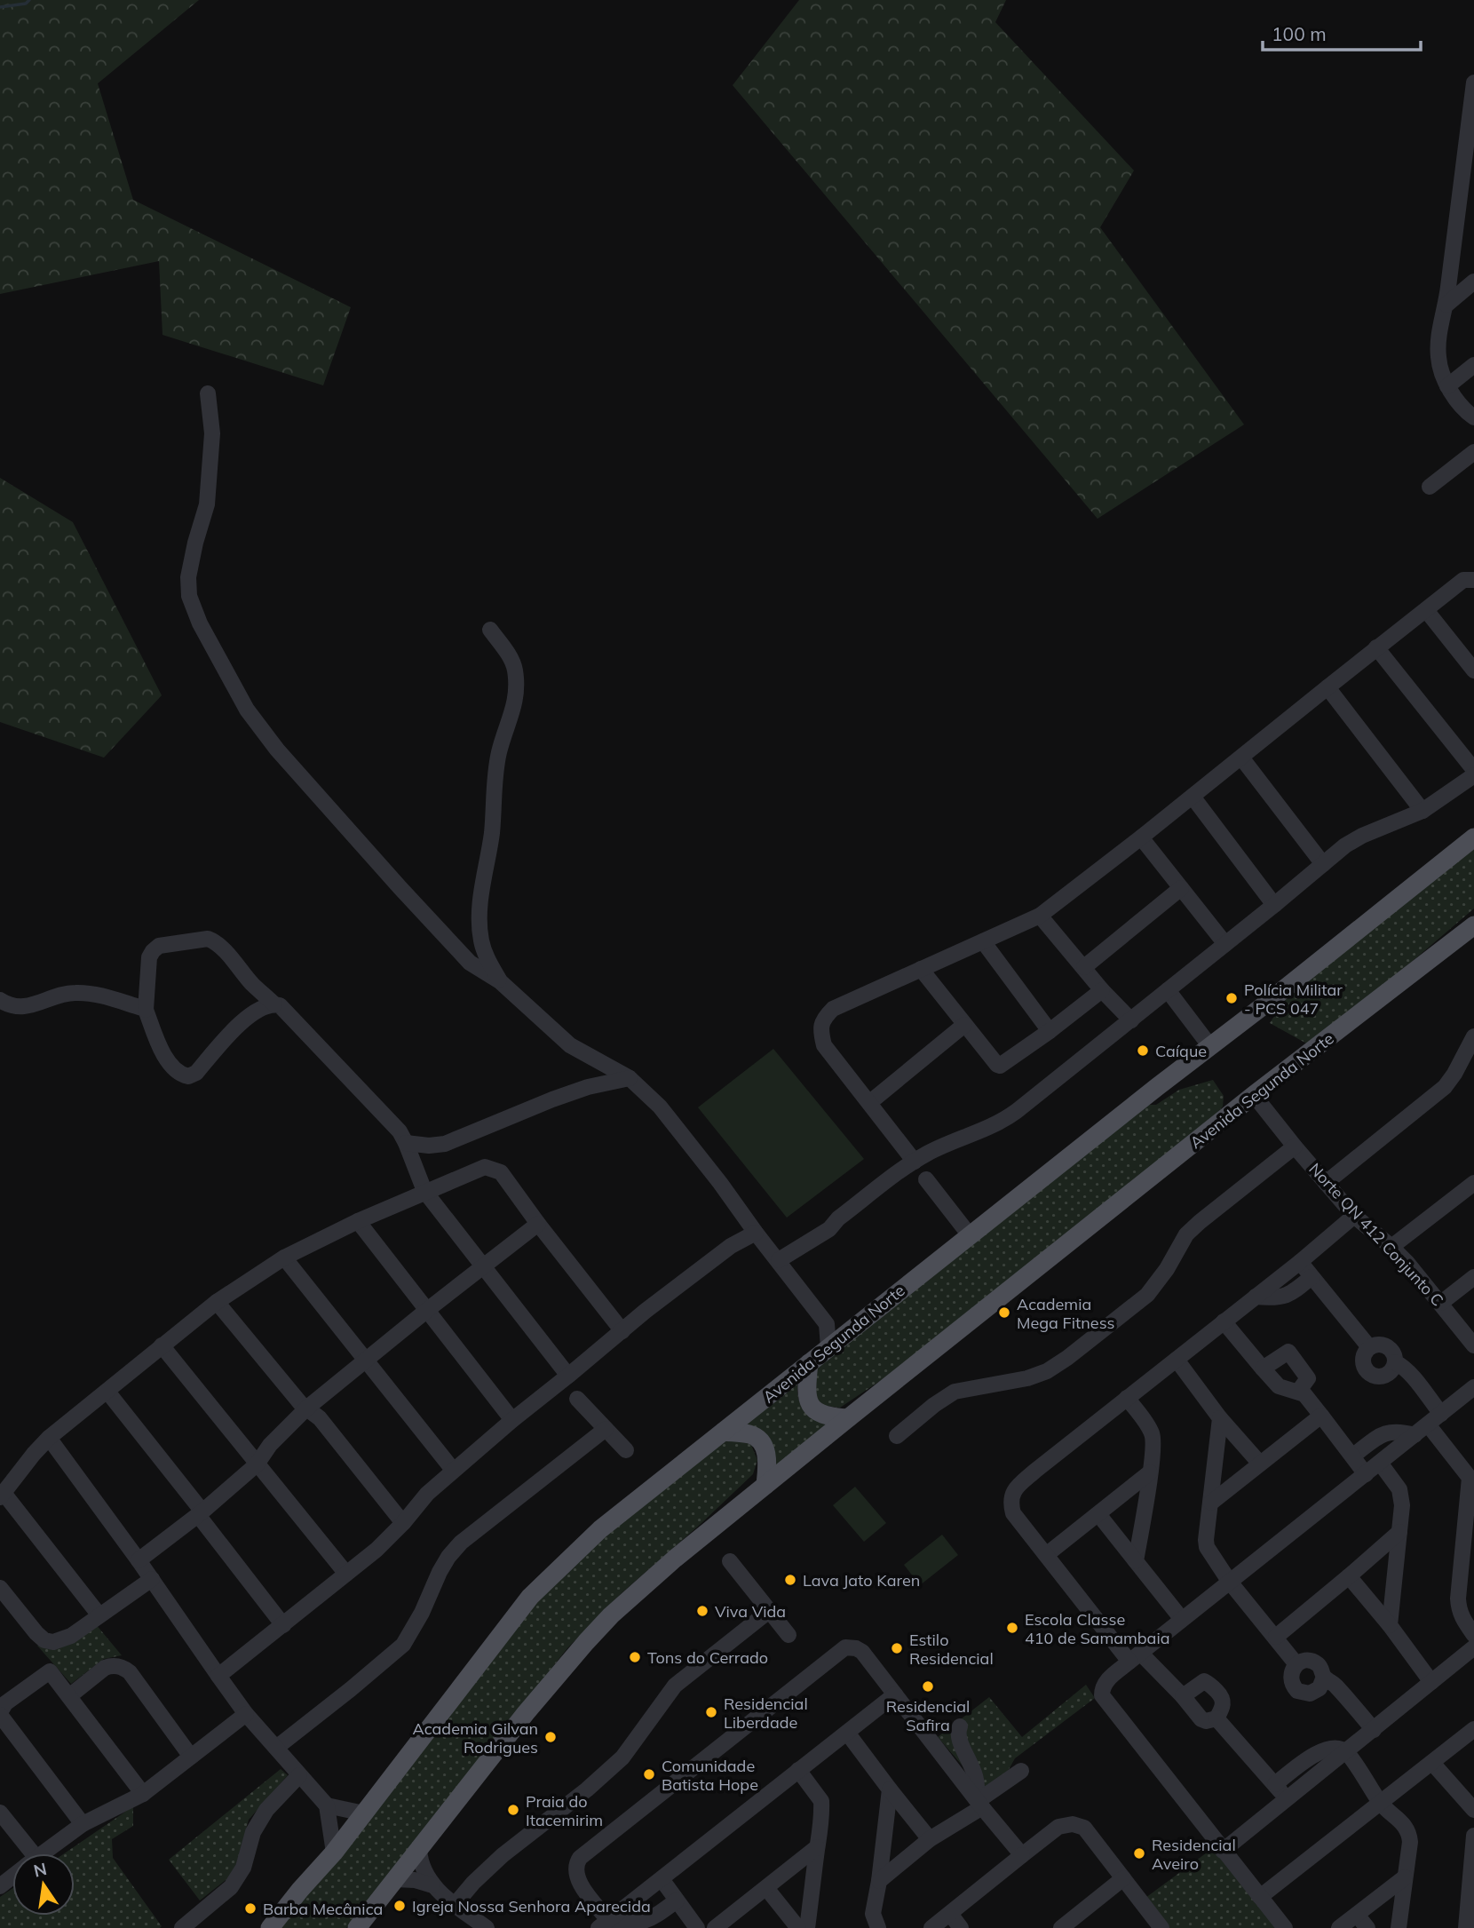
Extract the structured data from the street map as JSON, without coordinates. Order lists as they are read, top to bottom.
{
  "streets": {
    "main road": ["Avenida Segunda Norte"],
    "street": ["Norte QN 412 Conjunto C"]
  },
  "crossings": [
    ["Avenida Segunda Norte", "Norte QN 412 Conjunto C"]
  ],
  "places": [
    "Polícia Militar - PCS 047",
    "Caíque",
    "Academia Mega Fitness",
    "Lava Jato Karen",
    "Viva Vida",
    "Escola Classe 410 de Samambaia",
    "Estilo Residencial",
    "Tons do Cerrado",
    "Residencial Safira",
    "Residencial Liberdade",
    "Academia Gilvan Rodrigues",
    "Comunidade Batista Hope",
    "Praia do Itacemirim",
    "Residencial Aveiro",
    "Igreja Nossa Senhora Aparecida",
    "Barba Mecânica"
  ],
  "scale_bar": "100 m",
  "north": "top"
}
